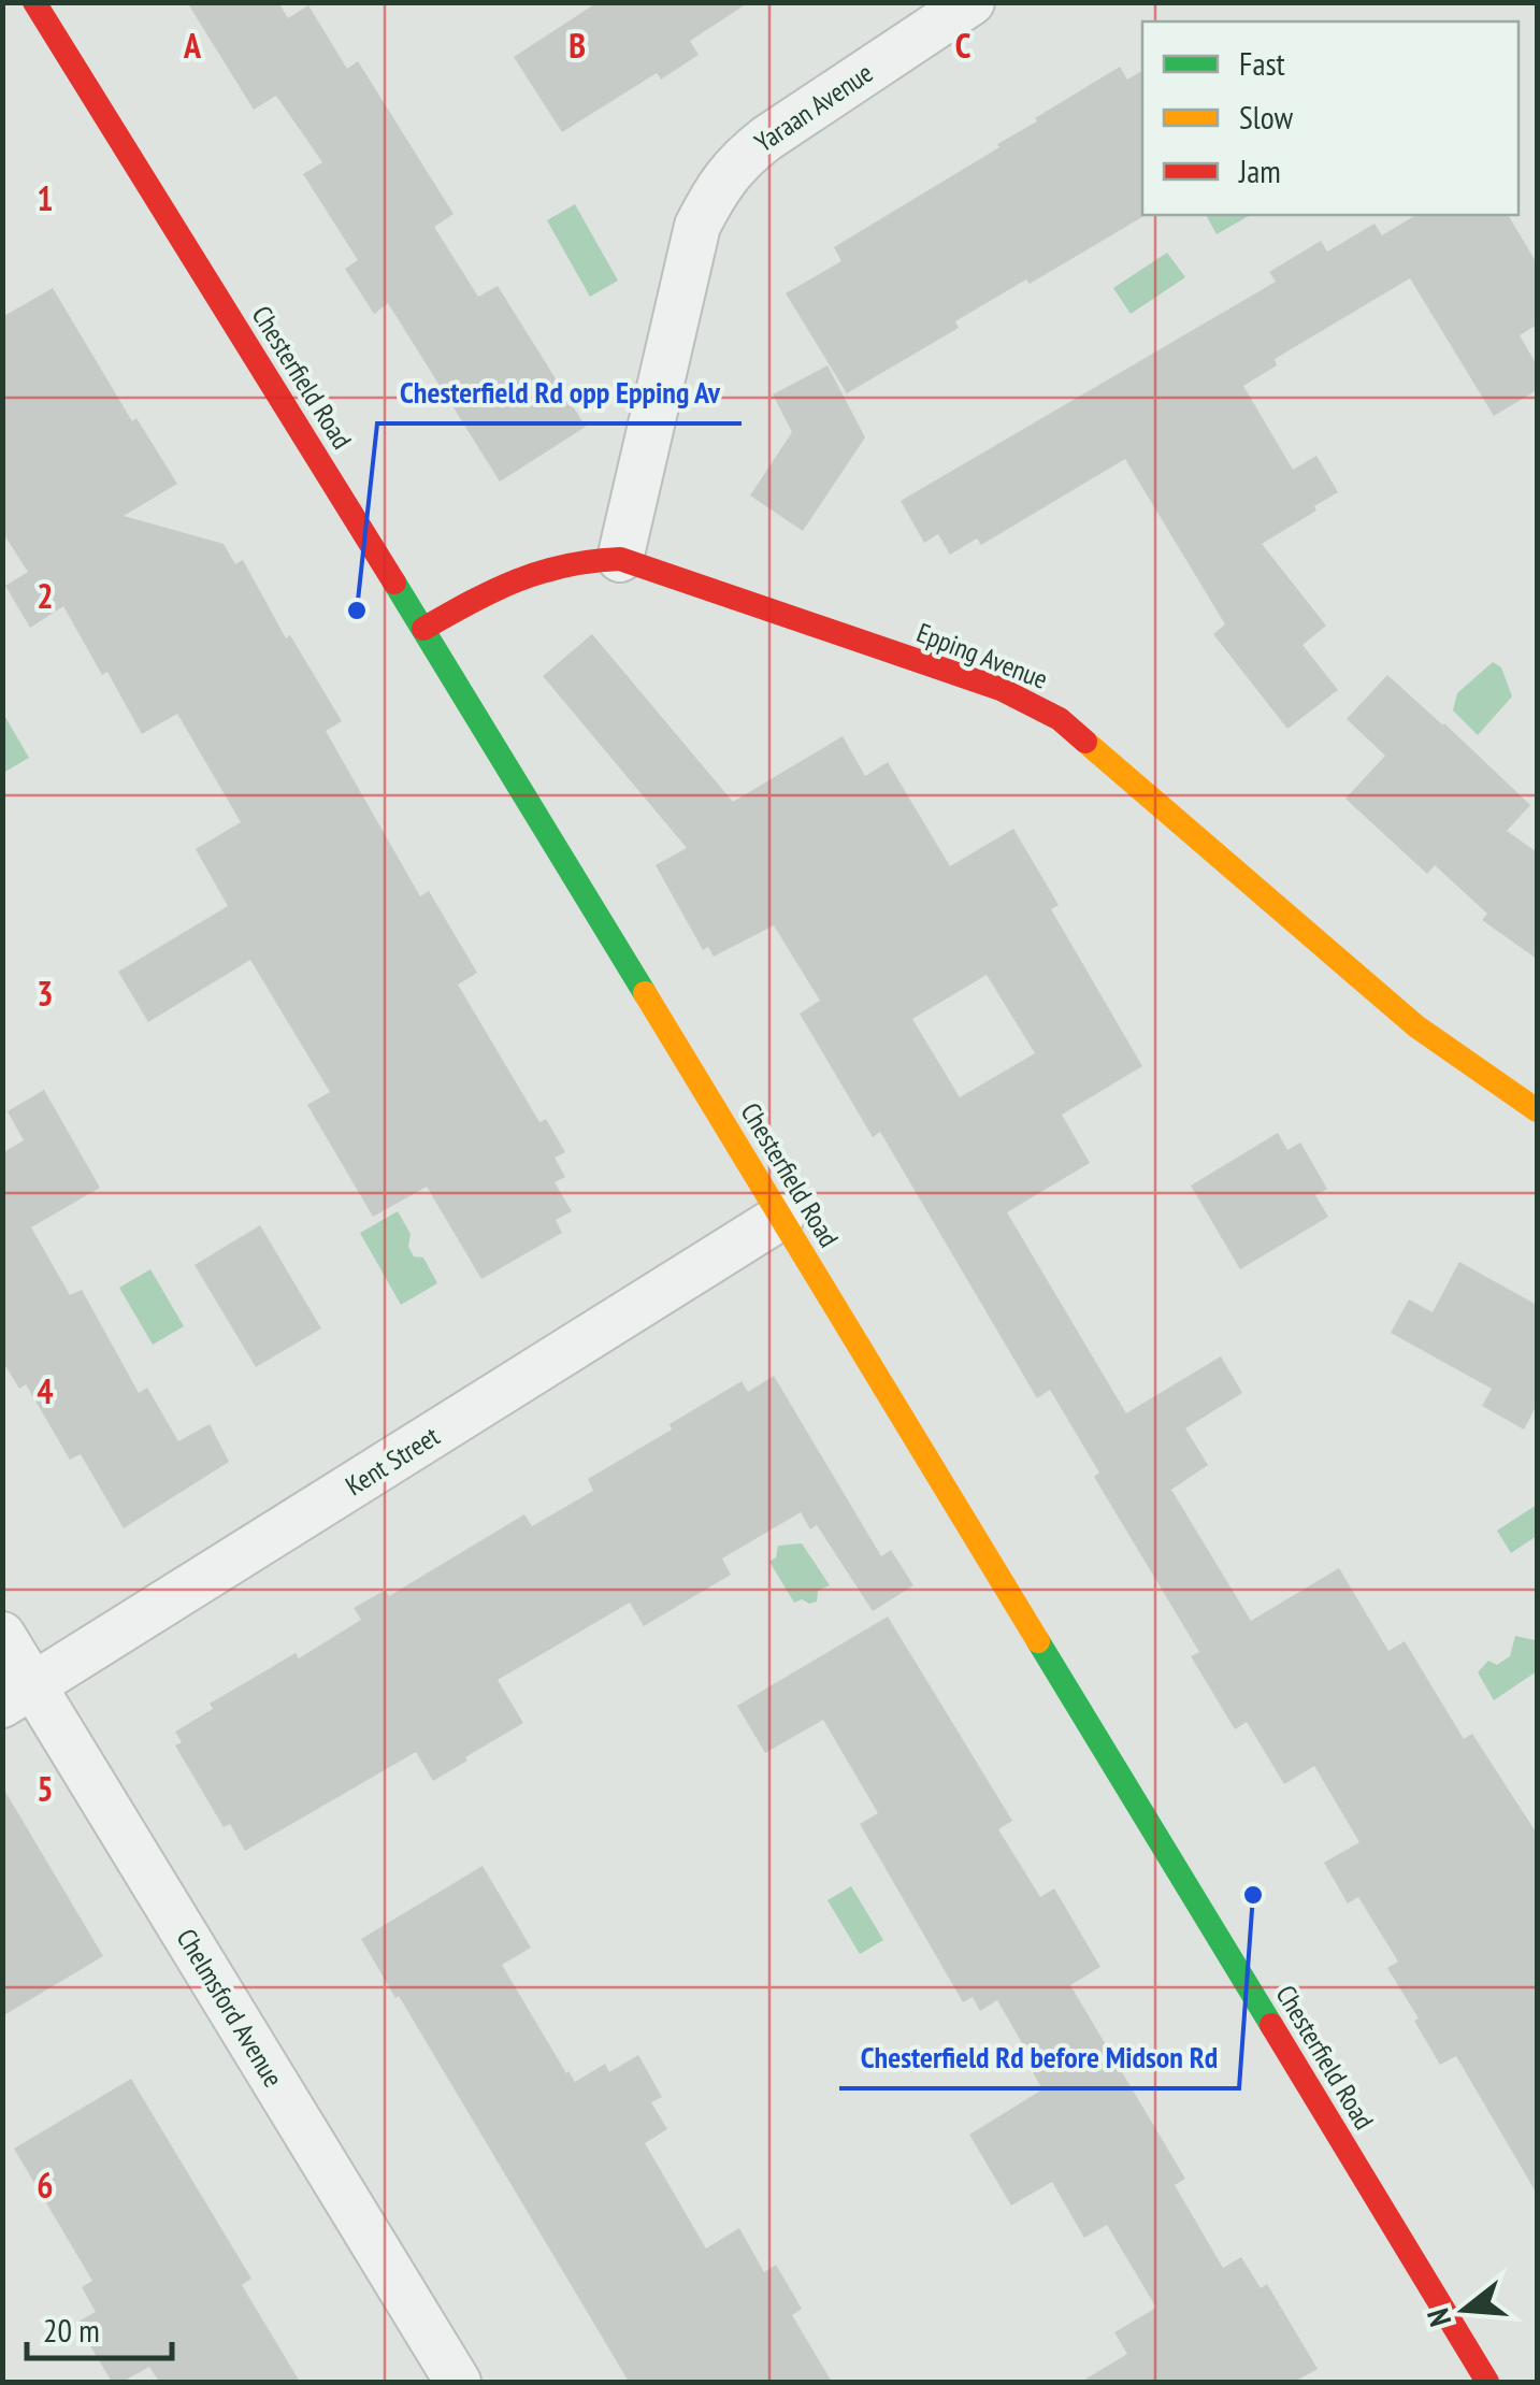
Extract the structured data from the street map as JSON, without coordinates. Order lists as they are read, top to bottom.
{
  "streets": {
    "street": [
      "Yaraan Avenue",
      "Chesterfield Road",
      "Epping Avenue",
      "Kent Street",
      "Chelmsford Avenue"
    ]
  },
  "crossings": [
    ["Yaraan Avenue", "Epping Avenue"],
    ["Chesterfield Road", "Epping Avenue"],
    ["Chesterfield Road", "Kent Street"],
    ["Kent Street", "Chelmsford Avenue"]
  ],
  "places": ["Chesterfield Rd opp Epping Av", "Chesterfield Rd before Midson Rd"],
  "legend": ["Fast", "Slow", "Jam"],
  "scale_bar": "20 m",
  "north": "left",
  "grid": {
    "columns": ["A", "B", "C"],
    "rows": [
      "1",
      "2",
      "3",
      "4",
      "5",
      "6"
    ]
  }
}
